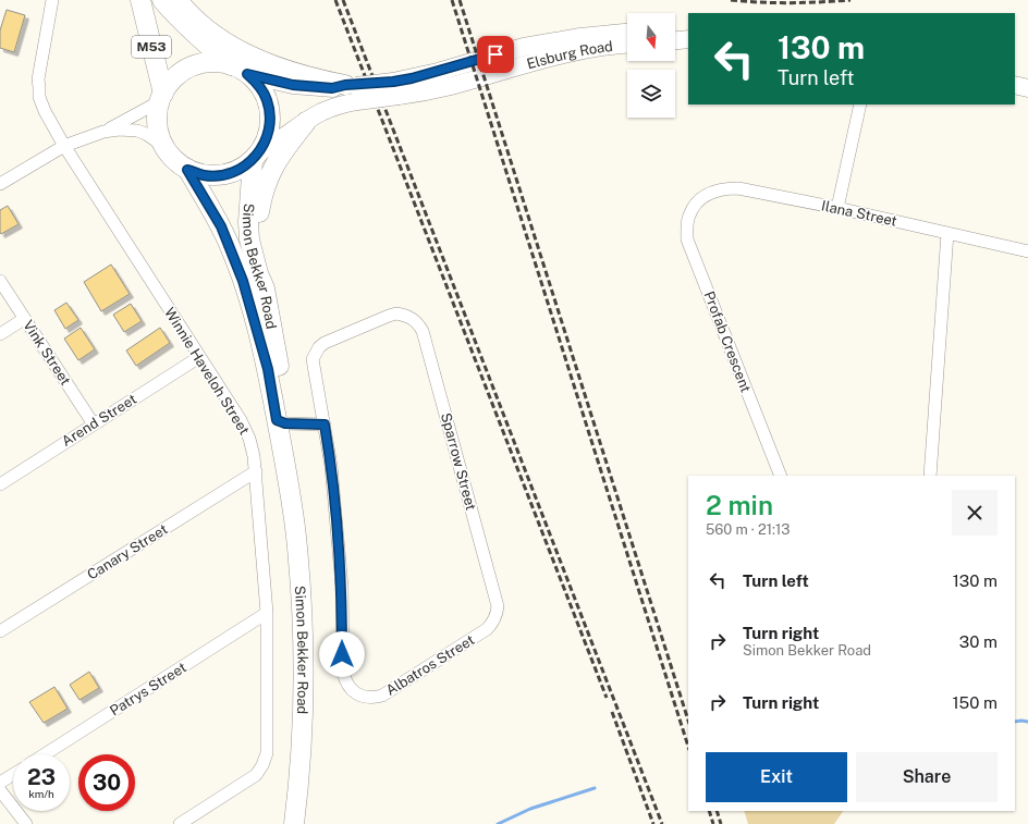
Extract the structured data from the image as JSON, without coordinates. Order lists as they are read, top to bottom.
{
  "streets": {
    "main road": ["M53", "Elsburg Road", "Simon Bekker Road"],
    "street": [
      "Ilana Street",
      "Profab Crescent",
      "Vink Street",
      "Winnie Haveloh Street",
      "Arend Street",
      "Sparrow Street",
      "Canary Street",
      "Albatros Street",
      "Patrys Street"
    ]
  },
  "crossings": [
    ["M53", "Elsburg Road"],
    ["M53", "Simon Bekker Road"],
    ["Elsburg Road", "Simon Bekker Road"],
    ["Ilana Street", "Profab Crescent"],
    ["Vink Street", "Arend Street"],
    ["Winnie Haveloh Street", "Arend Street"],
    ["Winnie Haveloh Street", "Canary Street"],
    ["Winnie Haveloh Street", "Patrys Street"],
    ["Sparrow Street", "Albatros Street"]
  ],
  "north": "bottom",
  "page": {
    "turn": ["130 m", "Turn left"],
    "heading": ["2 min", "560 m · 21:13"],
    "list": [
      {
        "name": "Turn left",
        "value": "130 m"
      },
      {
        "name": "Turn right",
        "note": "Simon Bekker Road",
        "value": "30 m"
      },
      {
        "name": "Turn right",
        "value": "150 m"
      }
    ],
    "buttons": ["Exit", "Share"],
    "speed": "23 km/h",
    "limit": "30"
  }
}
